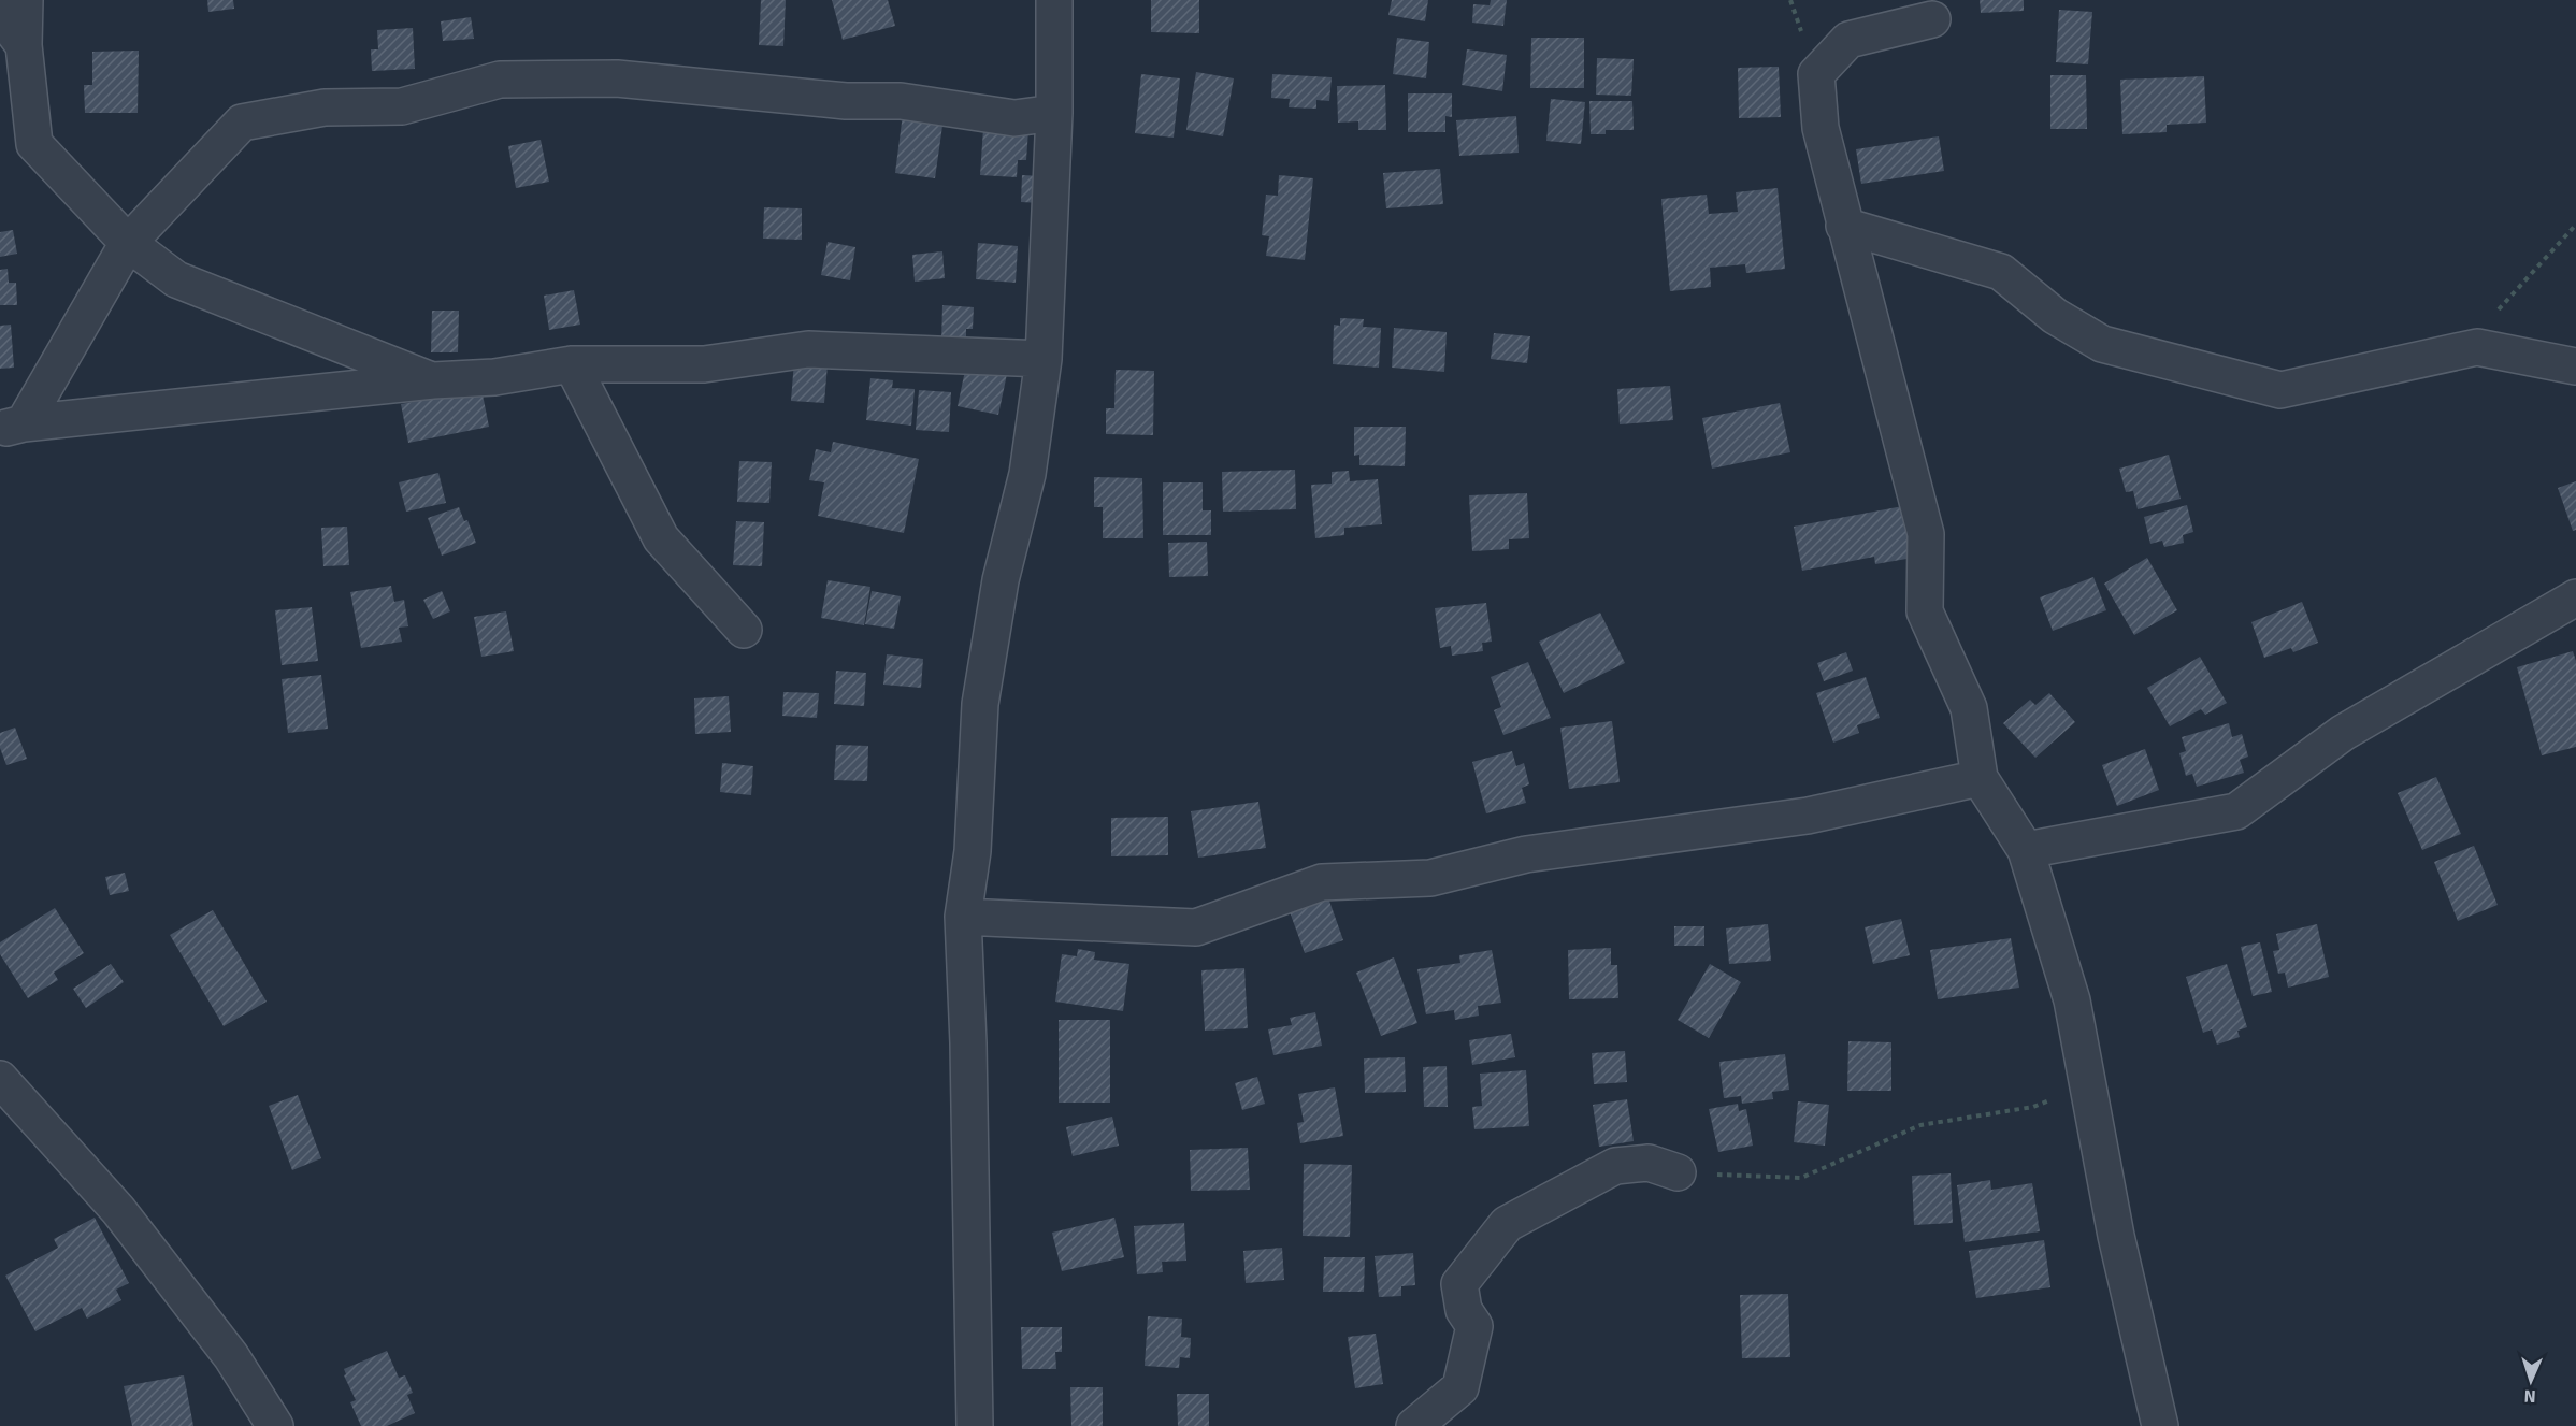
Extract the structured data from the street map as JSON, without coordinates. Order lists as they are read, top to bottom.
{
  "north": "bottom"
}
